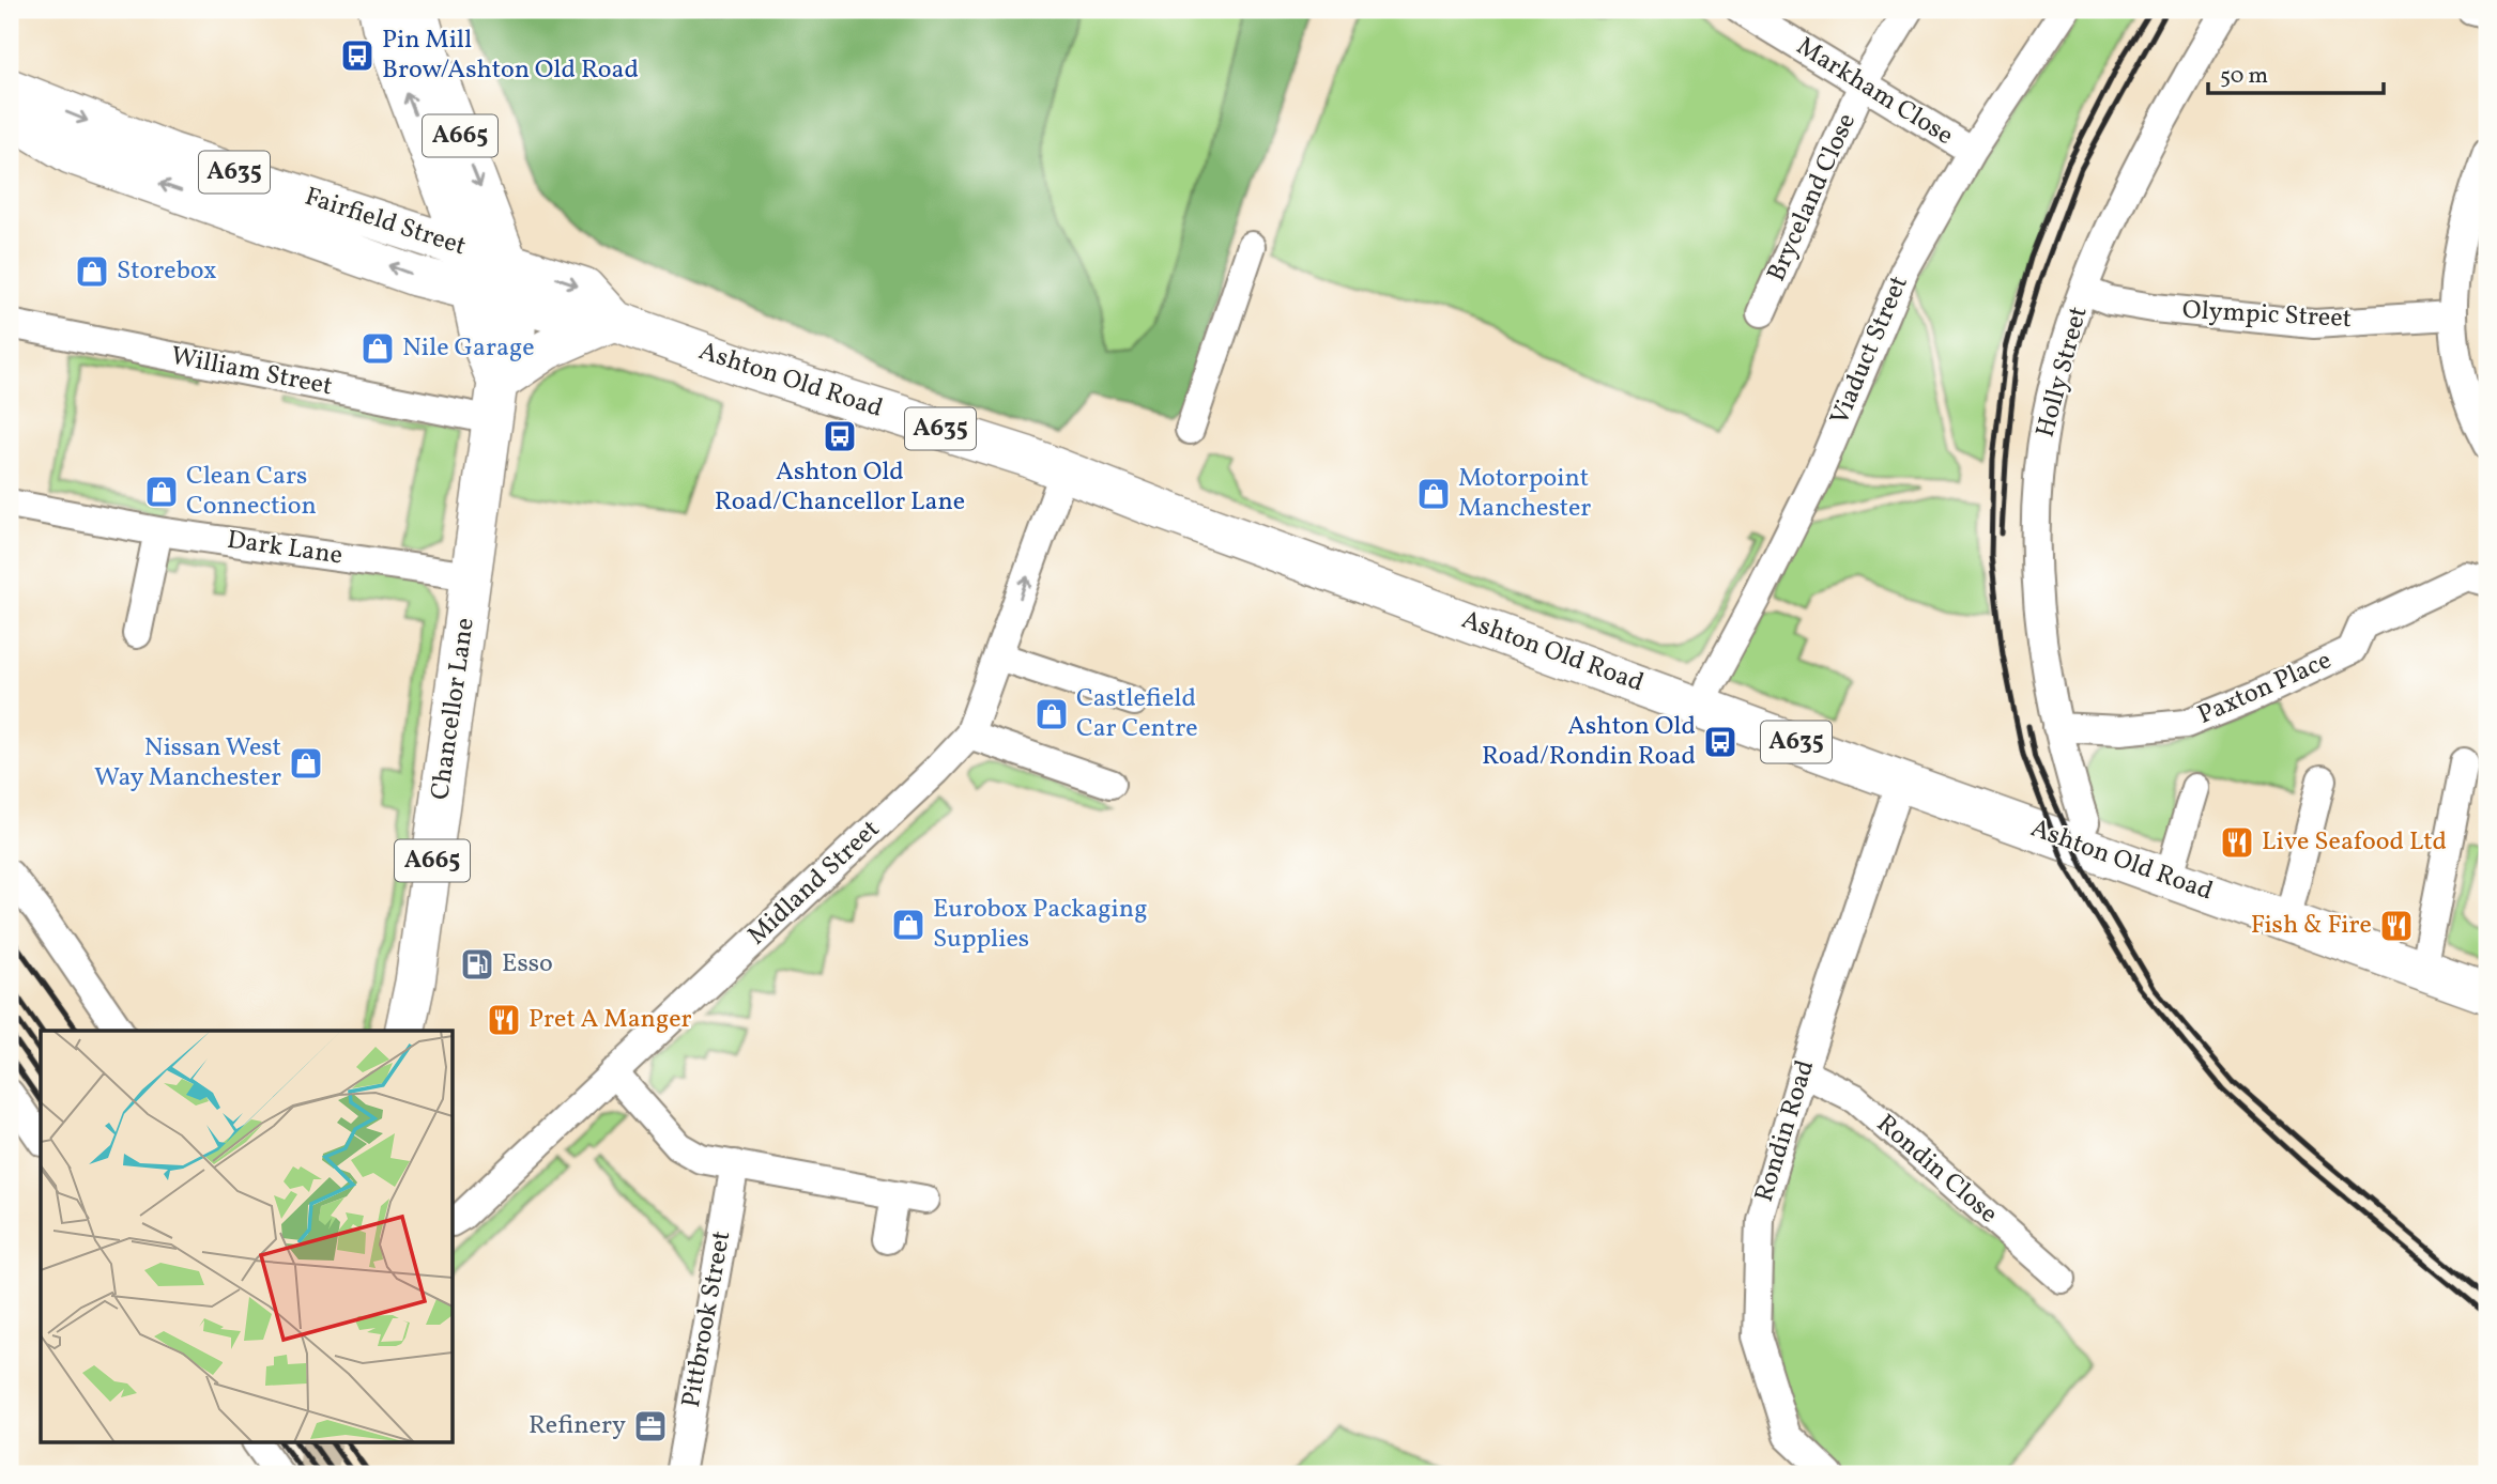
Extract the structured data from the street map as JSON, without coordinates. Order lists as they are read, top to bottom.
{
  "streets": {
    "highway": [
      "A665",
      "A635",
      "Fairfield Street",
      "Ashton Old Road",
      "Chancellor Lane"
    ],
    "street": [
      "Markham Close",
      "Bryceland Close",
      "Olympic Street",
      "Viaduct Street",
      "William Street",
      "Holly Street",
      "Dark Lane",
      "Paxton Place",
      "Midland Street",
      "Rondin Road",
      "Rondin Close",
      "Pittbrook Street"
    ]
  },
  "crossings": [
    ["Markham Close", "Bryceland Close"],
    ["Markham Close", "Viaduct Street"],
    ["A665", "Fairfield Street"],
    ["A665", "Ashton Old Road"],
    ["A665", "Chancellor Lane"],
    ["Fairfield Street", "Ashton Old Road"],
    ["Fairfield Street", "Chancellor Lane"],
    ["Olympic Street", "Holly Street"],
    ["Viaduct Street", "Ashton Old Road"],
    ["William Street", "Chancellor Lane"],
    ["Holly Street", "Paxton Place"],
    ["Ashton Old Road", "Chancellor Lane"],
    ["Ashton Old Road", "Midland Street"],
    ["Ashton Old Road", "Rondin Road"],
    ["Dark Lane", "Chancellor Lane"],
    ["Rondin Road", "Rondin Close"]
  ],
  "places": {
    "bus stop": ["Pin Mill Brow/Ashton Old Road", "Ashton Old Road/Chancellor Lane", "Ashton Old Road/Rondin Road"],
    "shop": [
      "Storebox",
      "Nile Garage",
      "Clean Cars Connection",
      "Motorpoint Manchester",
      "Castlefield Car Centre",
      "Nissan West Way Manchester",
      "Eurobox Packaging Supplies"
    ],
    "restaurant": ["Live Seafood Ltd", "Fish & Fire", "Pret A Manger"],
    "fuel station": ["Esso"],
    "office": ["Refinery"]
  },
  "scale_bar": "50 m"
}
